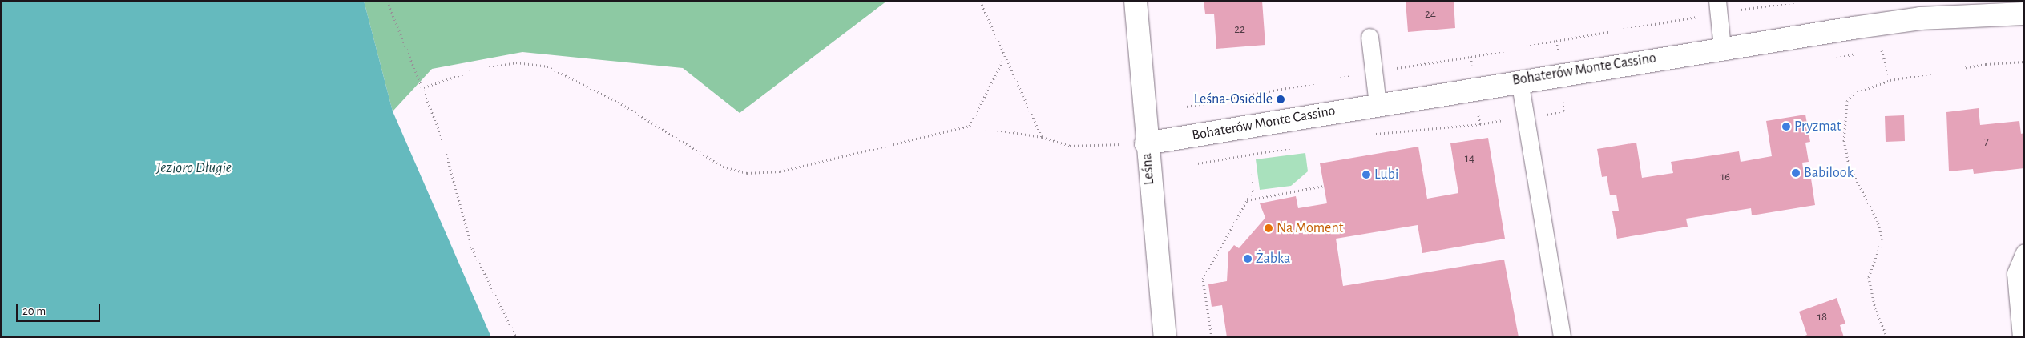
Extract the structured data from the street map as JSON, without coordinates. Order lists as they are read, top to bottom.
{
  "streets": {
    "street": ["Bohaterów Monte Cassino", "Leśna"]
  },
  "crossings": [
    ["Bohaterów Monte Cassino", "Leśna"]
  ],
  "water": ["Jezioro Długie"],
  "places": [
    "Leśna-Osiedle",
    "Pryzmat",
    "Babilook",
    "Lubi",
    "Na Moment",
    "Żabka"
  ],
  "house_numbers": [
    "24",
    "22",
    "7",
    "14",
    "16",
    "18"
  ],
  "scale_bar": "20 m"
}
